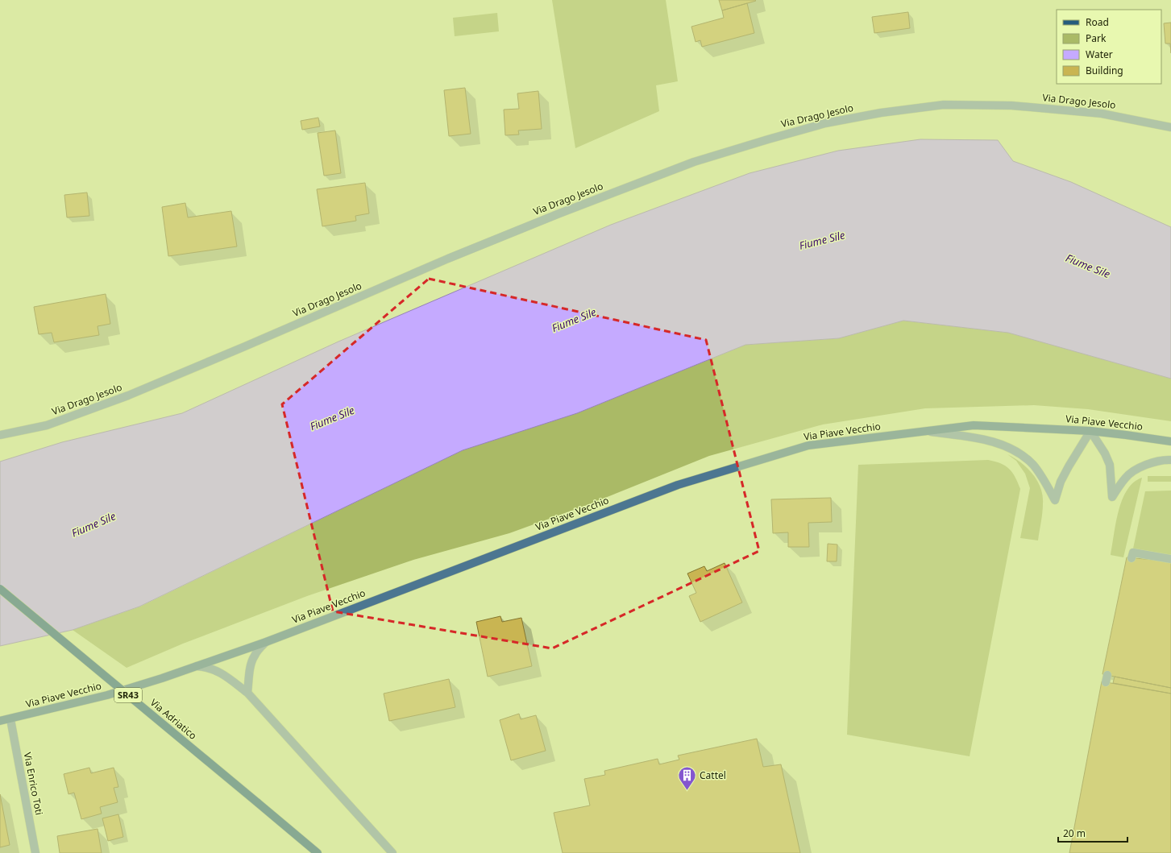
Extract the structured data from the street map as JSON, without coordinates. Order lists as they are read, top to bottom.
{
  "streets": {
    "main road": ["SR43", "Via Adriatico"],
    "street": ["Via Drago Jesolo", "Via Piave Vecchio", "Via Enrico Toti"]
  },
  "crossings": [
    ["Via Piave Vecchio", "Via Enrico Toti"]
  ],
  "water": ["Fiume Sile"],
  "places": {
    "building": ["Cattel"]
  },
  "legend": [
    "Road",
    "Park",
    "Water",
    "Building"
  ],
  "scale_bar": "20 m"
}
